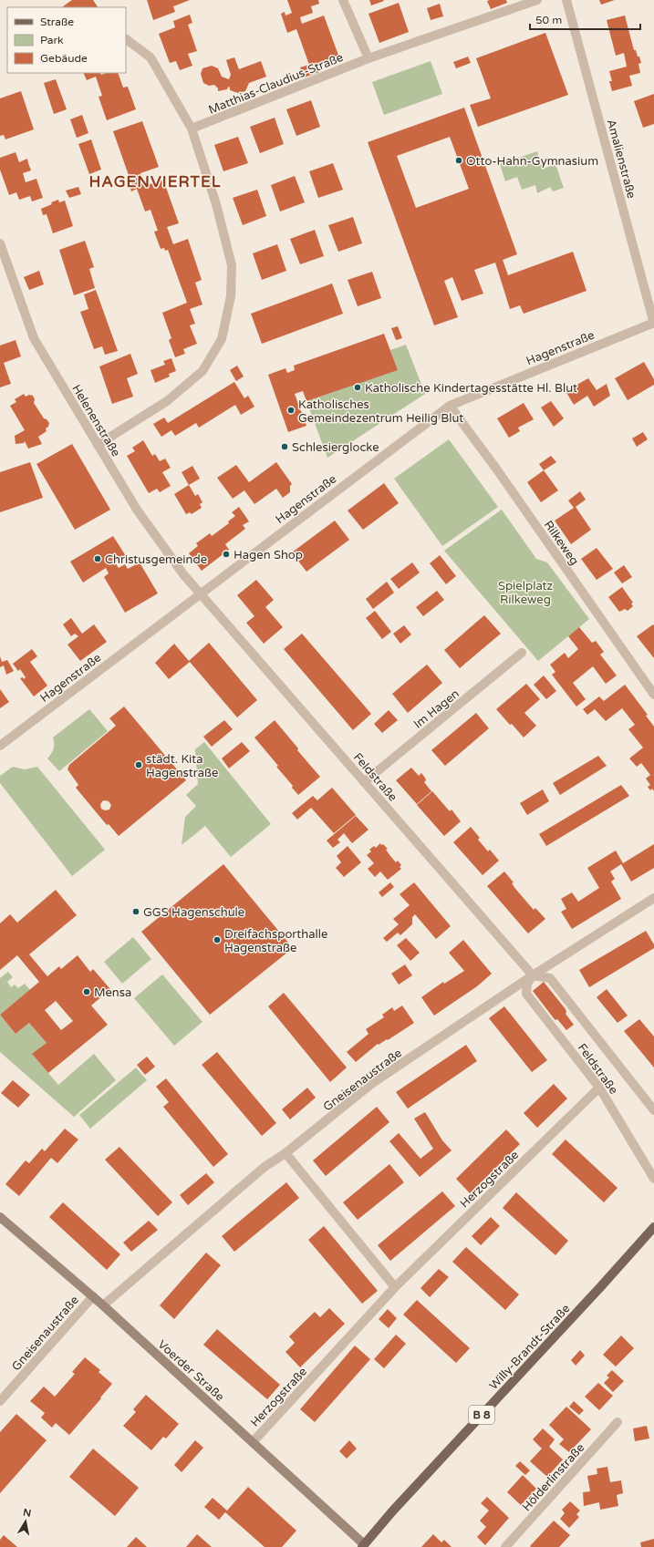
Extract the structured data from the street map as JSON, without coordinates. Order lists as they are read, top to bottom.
{
  "streets": {
    "main road": ["Willy-Brandt-Straße", "Voerder Straße", "B 8"],
    "street": [
      "Matthias-Claudius-Straße",
      "Amalienstraße",
      "Hagenstraße",
      "Helenenstraße",
      "Rilkeweg",
      "Im Hagen",
      "Feldstraße",
      "Gneisenaustraße",
      "Herzogstraße",
      "Hölderlinstraße"
    ]
  },
  "crossings": [
    ["Amalienstraße", "Hagenstraße"],
    ["Hagenstraße", "Helenenstraße"],
    ["Hagenstraße", "Rilkeweg"],
    ["Hagenstraße", "Feldstraße"],
    ["Helenenstraße", "Feldstraße"],
    ["Im Hagen", "Feldstraße"],
    ["Feldstraße", "Gneisenaustraße"],
    ["Feldstraße", "Herzogstraße"],
    ["Gneisenaustraße", "Voerder Straße"],
    ["Herzogstraße", "Voerder Straße"],
    ["Willy-Brandt-Straße", "Voerder Straße"]
  ],
  "districts": ["HAGENVIERTEL"],
  "parks": ["Spielplatz Rilkeweg"],
  "places": [
    "Otto-Hahn-Gymnasium",
    "Katholische Kindertagesstätte Hl. Blut",
    "Katholisches Gemeindezentrum Heilig Blut",
    "Schlesierglocke",
    "Hagen Shop",
    "Christusgemeinde",
    "städt. Kita Hagenstraße",
    "GGS Hagenschule",
    "Dreifachsporthalle Hagenstraße",
    "Mensa"
  ],
  "legend": ["Straße", "Park", "Gebäude"],
  "scale_bar": "50 m",
  "north": "top"
}
